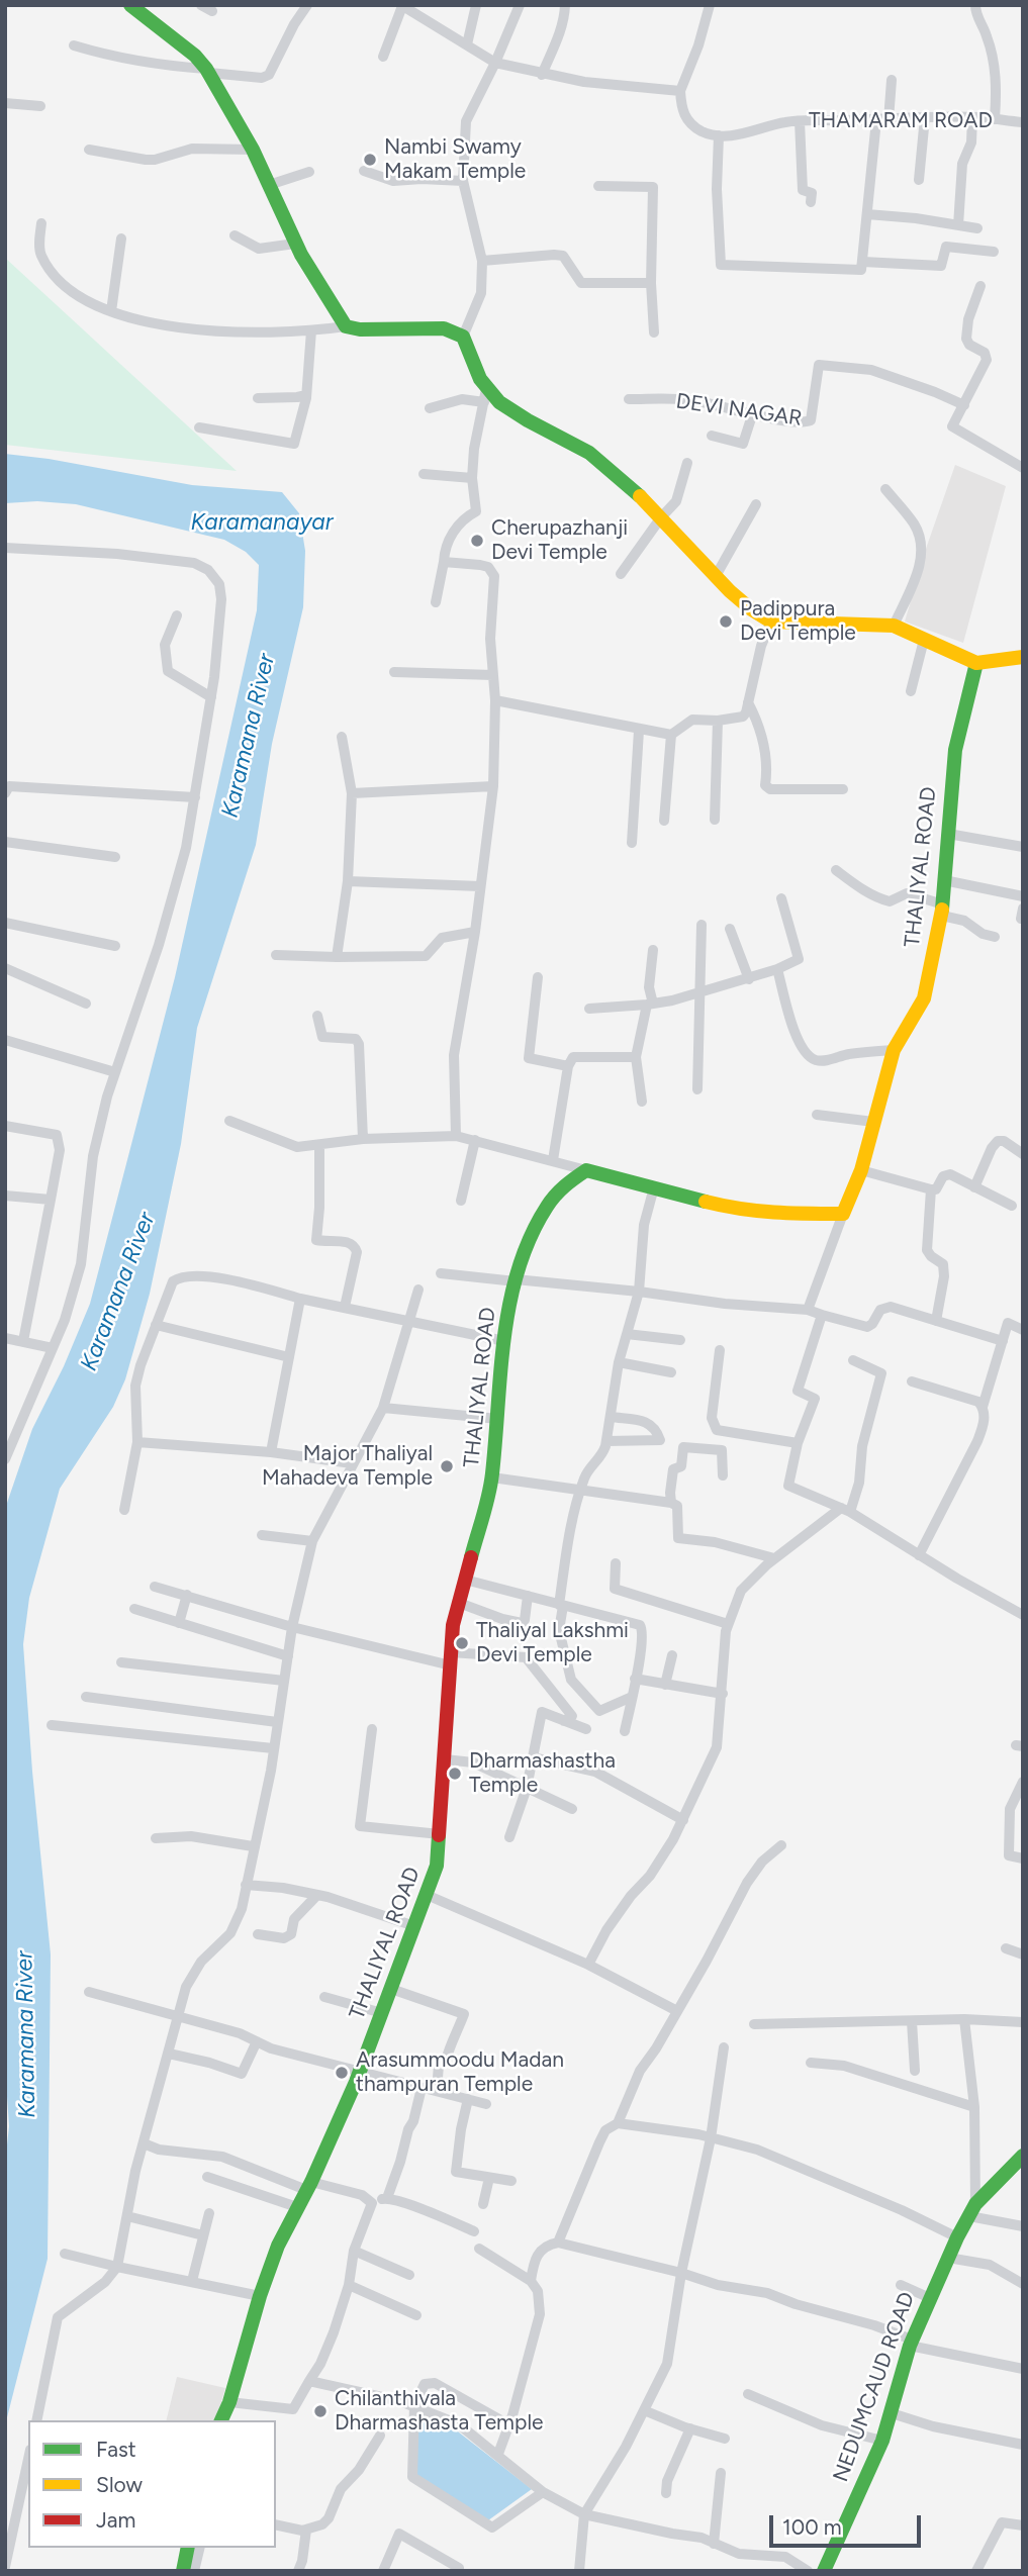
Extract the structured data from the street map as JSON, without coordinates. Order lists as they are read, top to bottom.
{
  "streets": {
    "street": [
      "THAMARAM ROAD",
      "DEVI NAGAR",
      "THALIYAL ROAD",
      "NEDUMCAUD ROAD"
    ]
  },
  "water": ["Karamanayar", "Karamana River"],
  "places": [
    "Nambi Swamy Makam Temple",
    "Cherupazhanji Devi Temple",
    "Padippura Devi Temple",
    "Major Thaliyal Mahadeva Temple",
    "Thaliyal Lakshmi Devi Temple",
    "Dharmashastha Temple",
    "Arasummoodu Madan thampuran Temple",
    "Chilanthivala Dharmashasta Temple"
  ],
  "legend": ["Fast", "Slow", "Jam"],
  "scale_bar": "100 m"
}
